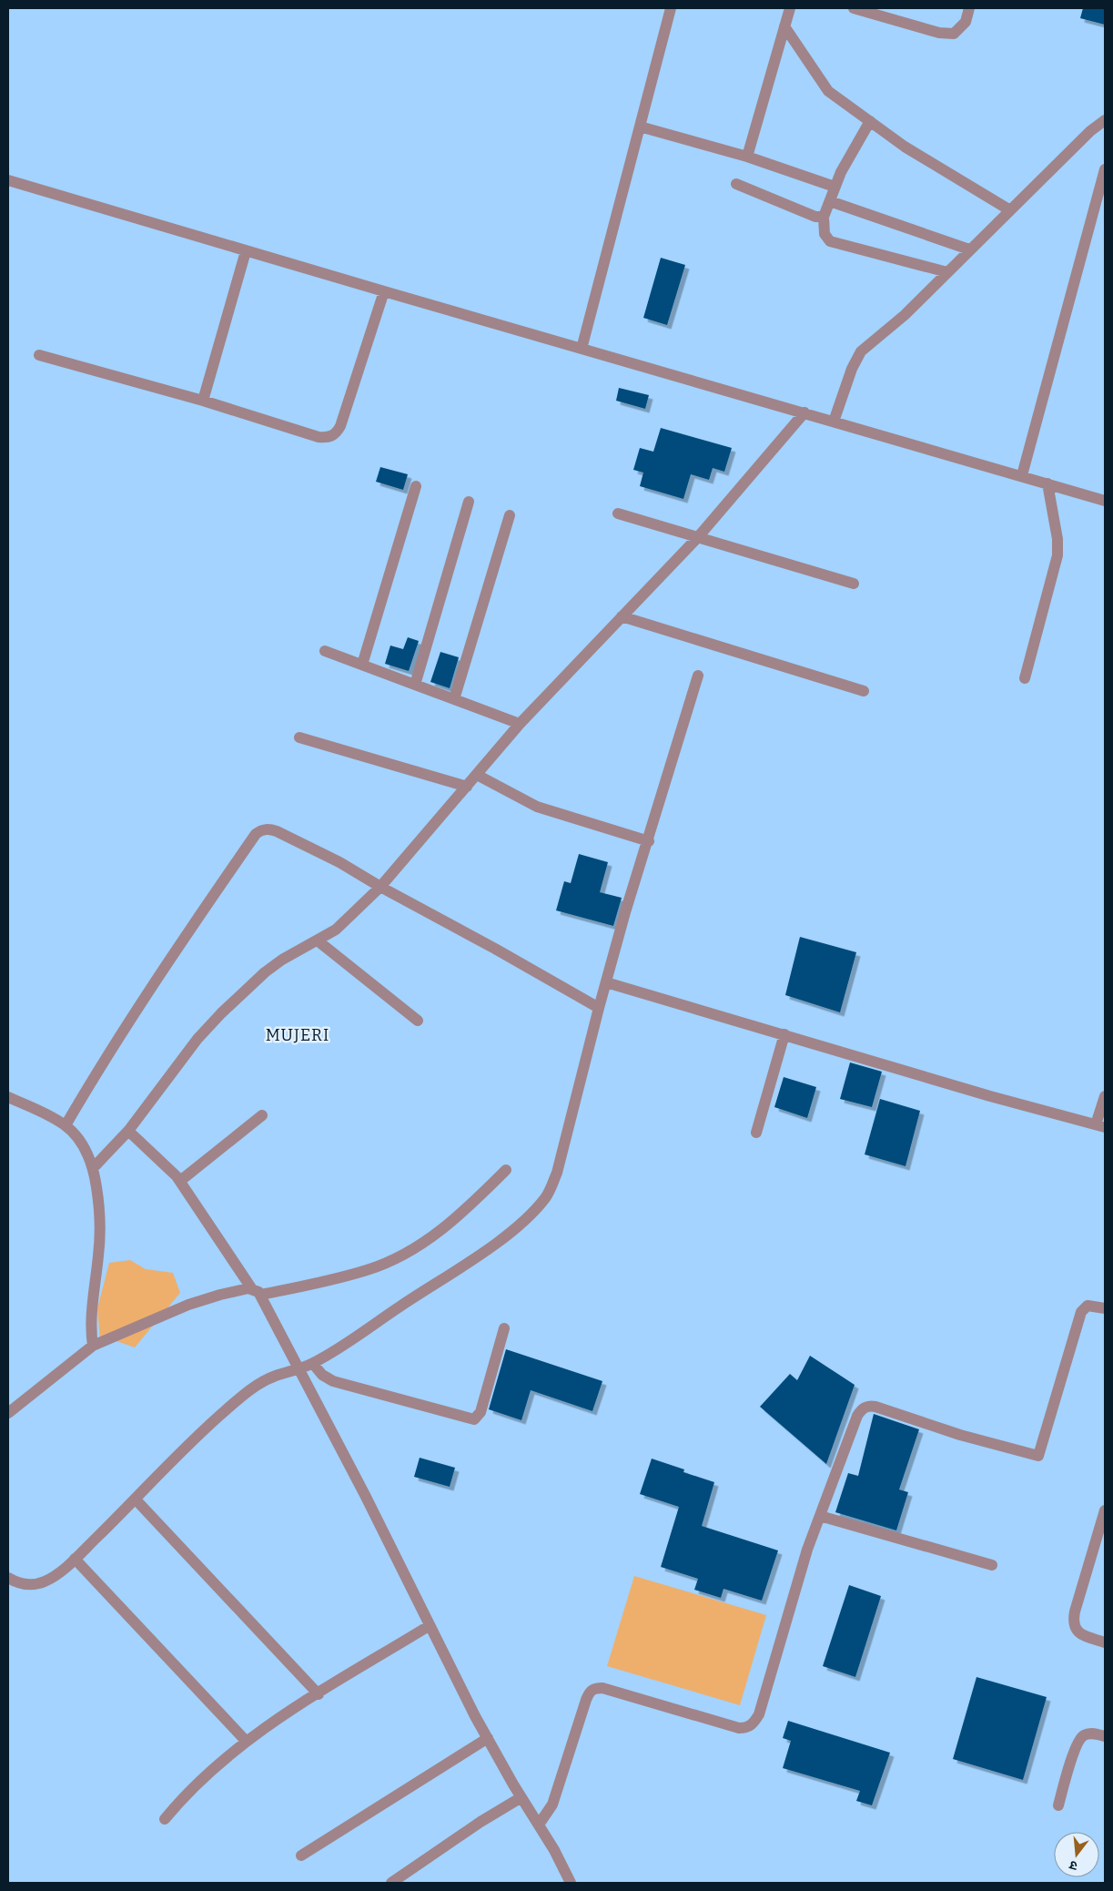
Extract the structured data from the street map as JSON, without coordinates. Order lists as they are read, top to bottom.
{
  "districts": ["MUJERI"],
  "north": "bottom"
}
